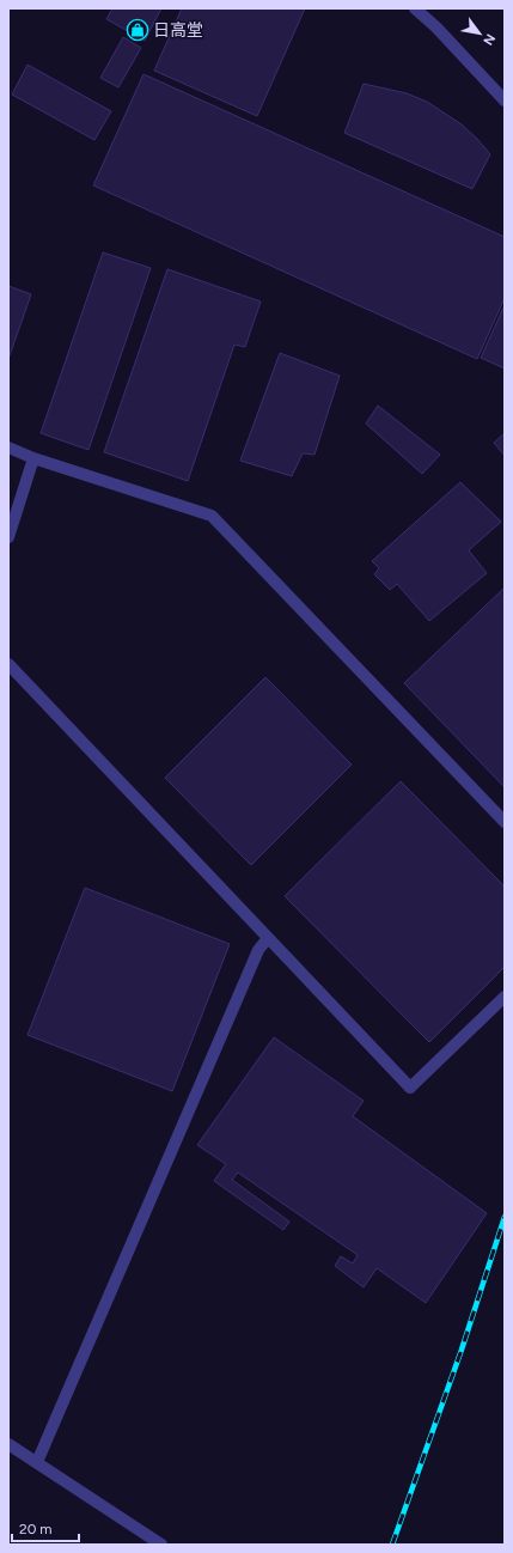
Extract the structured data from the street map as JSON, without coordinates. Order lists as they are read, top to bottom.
{
  "places": {
    "shop": ["日高堂"]
  },
  "scale_bar": "20 m",
  "north": "bottom right"
}
